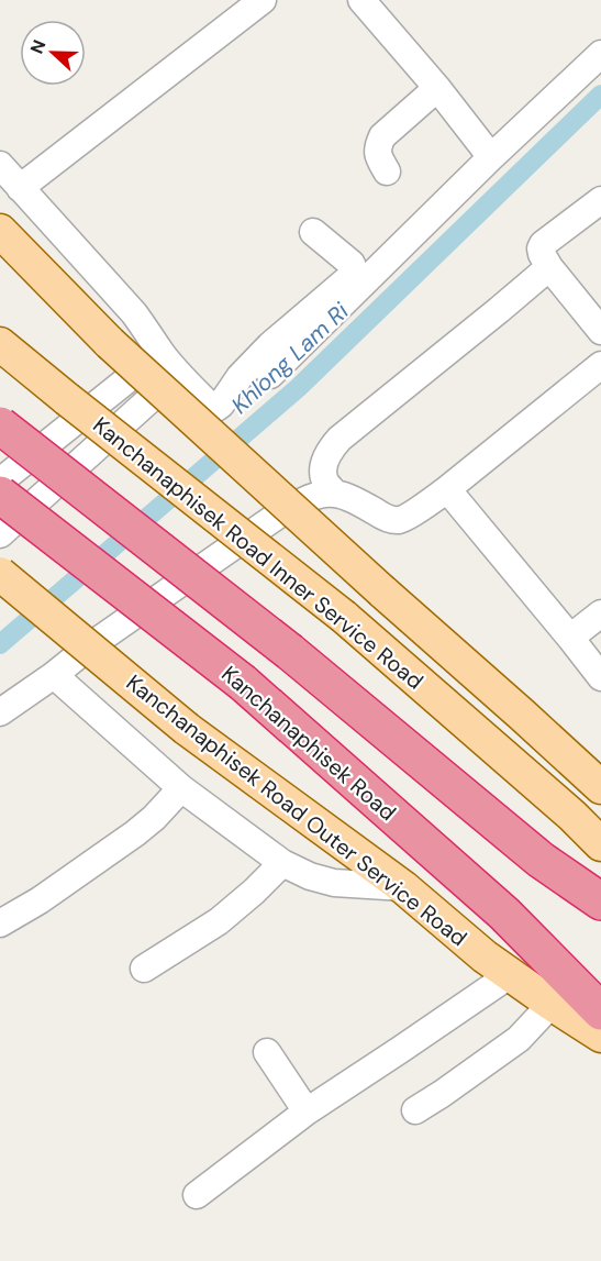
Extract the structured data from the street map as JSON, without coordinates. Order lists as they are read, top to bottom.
{
  "streets": {
    "highway": ["Kanchanaphisek Road"],
    "main road": ["Kanchanaphisek Road Inner Service Road", "Kanchanaphisek Road Outer Service Road"]
  },
  "water": ["Khlong Lam Ri"],
  "north": "left"
}
